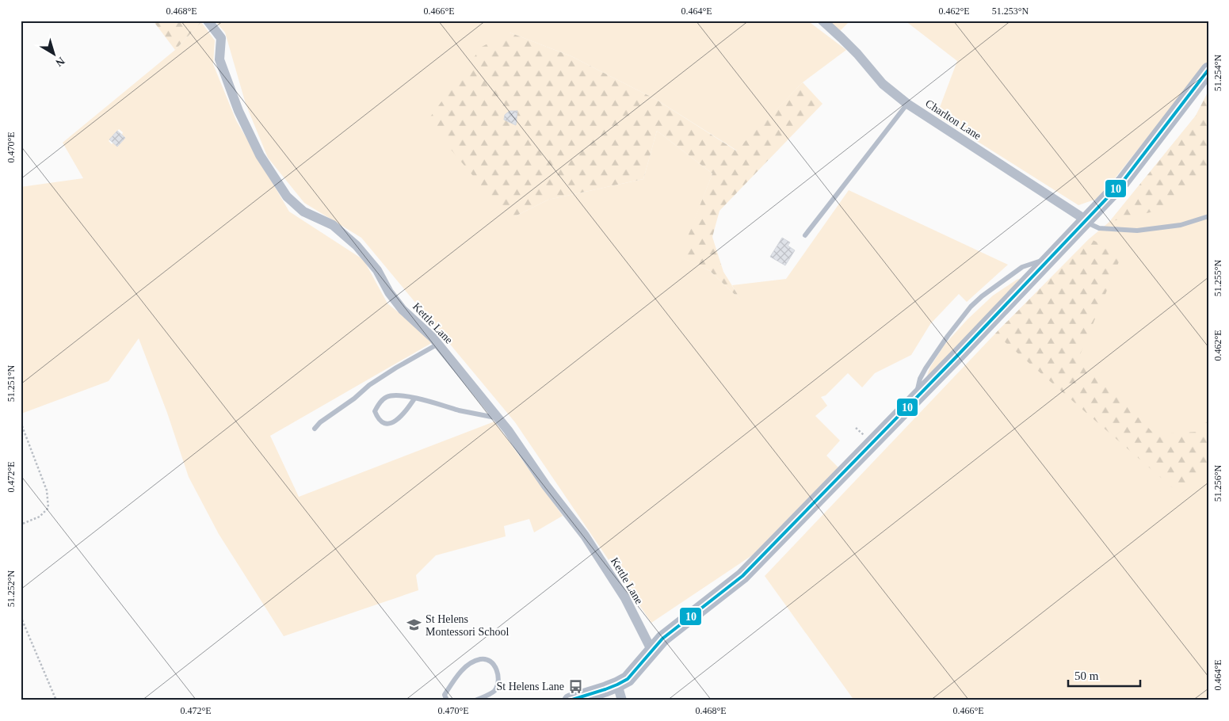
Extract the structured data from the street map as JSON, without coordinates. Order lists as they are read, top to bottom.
{
  "streets": {
    "street": ["Charlton Lane", "Kettle Lane"]
  },
  "places": {
    "school or university": ["St Helens Montessori School"],
    "bus stop": ["St Helens Lane"]
  },
  "lines": ["transit line 10"],
  "scale_bar": "50 m",
  "north": "bottom right",
  "coordinates": [
    "0.468°E",
    "0.466°E",
    "0.464°E",
    "0.462°E",
    "51.253°N",
    "51.254°N",
    "0.470°E",
    "51.255°N",
    "51.251°N",
    "0.472°E",
    "51.256°N",
    "51.252°N"
  ]
}
